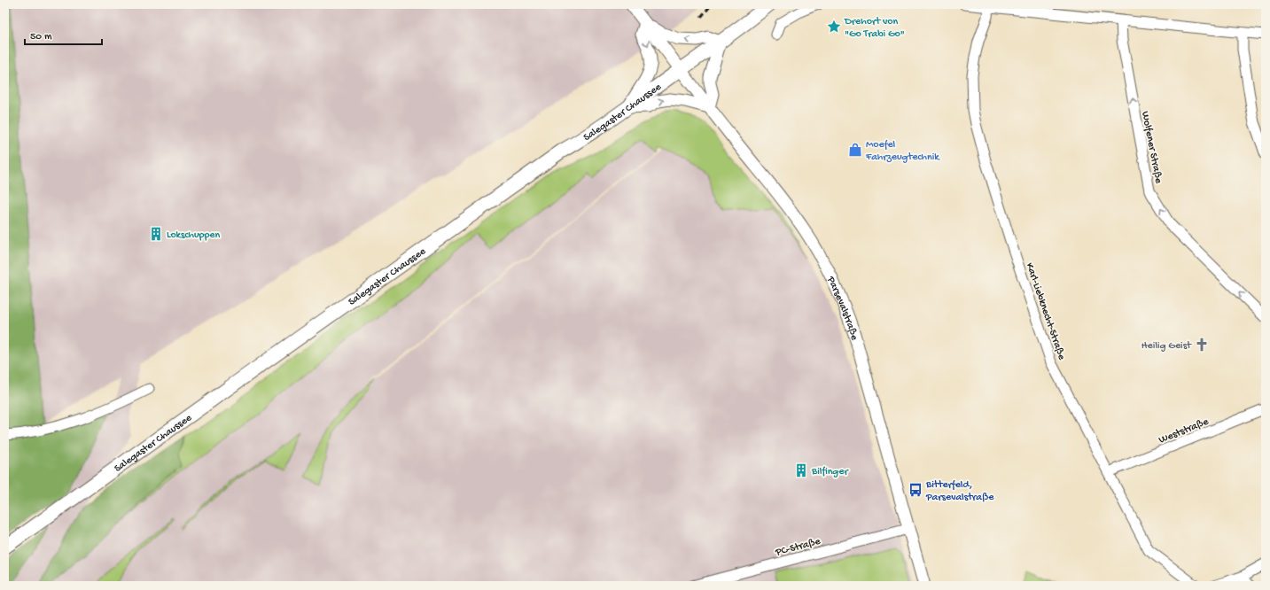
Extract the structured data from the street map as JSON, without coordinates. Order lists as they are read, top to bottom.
{
  "streets": {
    "main road": ["Salegaster Chaussee"],
    "street": [
      "Wolfener Straße",
      "Parsevalstraße",
      "Karl-Liebknecht-Straße",
      "Weststraße",
      "PC-Straße"
    ]
  },
  "crossings": [
    ["Salegaster Chaussee", "Parsevalstraße"],
    ["Parsevalstraße", "PC-Straße"],
    ["Karl-Liebknecht-Straße", "Weststraße"]
  ],
  "one_way": ["Wolfener Straße"],
  "places": {
    "place": ["Drehort von \"Go Trabi Go\""],
    "shop": ["Moefel Fahrzeugtechnik"],
    "building": ["Lokschuppen", "Bilfinger"],
    "church": ["Heilig Geist"],
    "bus stop": ["Bitterfeld, Parsevalstraße"]
  },
  "scale_bar": "50 m"
}
